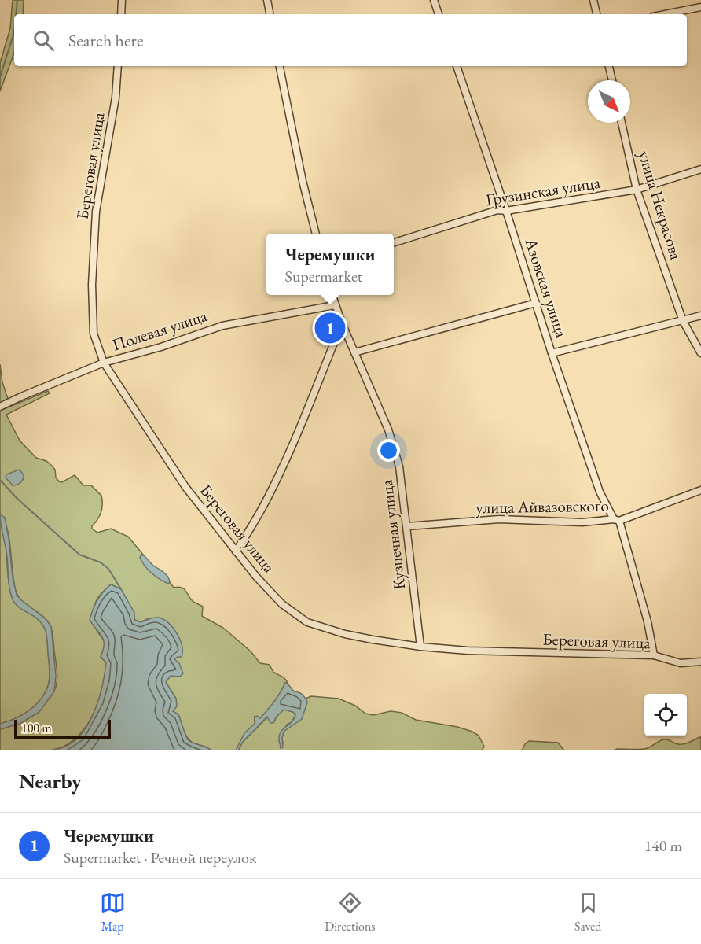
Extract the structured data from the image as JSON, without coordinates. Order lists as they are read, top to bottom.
{
  "streets": {
    "street": [
      "Береговая улица",
      "Грузинская улица",
      "улица Некрасова",
      "Азовская улица",
      "Полевая улица",
      "улица Айвазовского",
      "Кузнечная улица"
    ]
  },
  "crossings": [
    ["Береговая улица", "Азовская улица"],
    ["Береговая улица", "Полевая улица"],
    ["Береговая улица", "Кузнечная улица"],
    ["Грузинская улица", "улица Некрасова"],
    ["Грузинская улица", "Азовская улица"],
    ["Азовская улица", "улица Айвазовского"],
    ["Полевая улица", "Кузнечная улица"],
    ["улица Айвазовского", "Кузнечная улица"]
  ],
  "scale_bar": "100 m",
  "north": "bottom right",
  "page": {
    "search": "Search here",
    "popup": ["Черемушки", "Supermarket"],
    "pins": "1",
    "scale": "100 m",
    "heading": "Nearby",
    "list": [
      {
        "mark": "1",
        "name": "Черемушки",
        "note": "Supermarket · Речной переулок",
        "value": "140 m"
      }
    ],
    "nav": ["Map", "Directions", "Saved"]
  }
}
